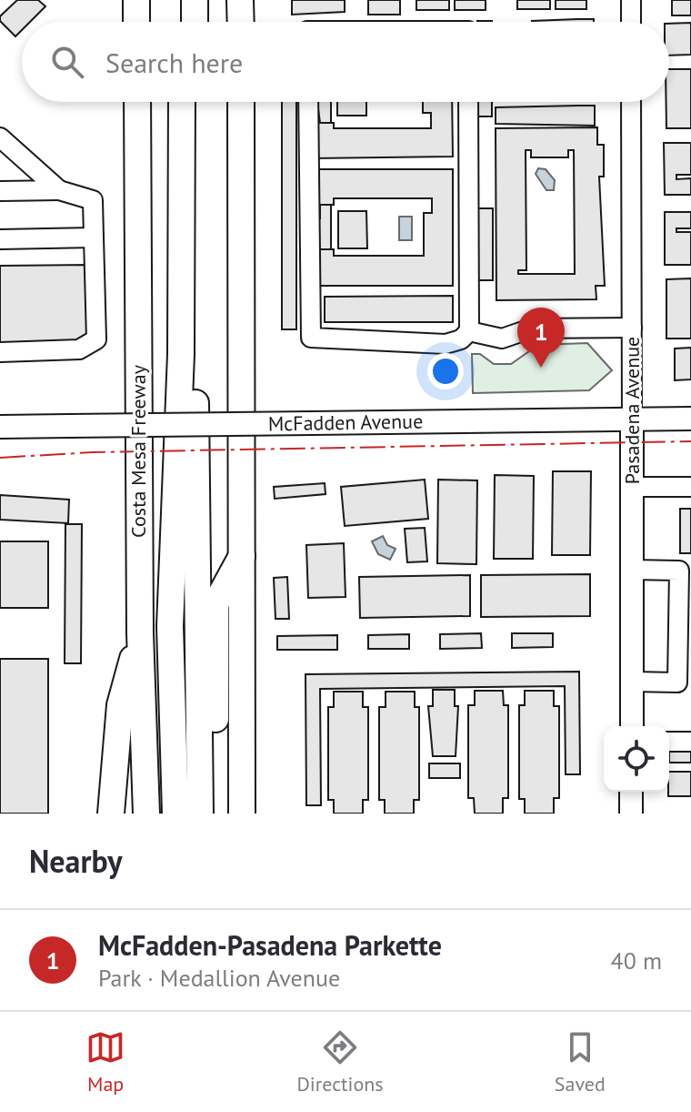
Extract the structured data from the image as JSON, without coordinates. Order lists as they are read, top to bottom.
{
  "streets": {
    "highway": ["Costa Mesa Freeway"],
    "main road": ["Pasadena Avenue", "McFadden Avenue"]
  },
  "crossings": [
    ["Pasadena Avenue", "McFadden Avenue"]
  ],
  "page": {
    "search": "Search here",
    "pins": "1",
    "heading": "Nearby",
    "list": [
      {
        "mark": "1",
        "name": "McFadden-Pasadena Parkette",
        "note": "Park · Medallion Avenue",
        "value": "40 m"
      }
    ],
    "nav": ["Map", "Directions", "Saved"]
  }
}
